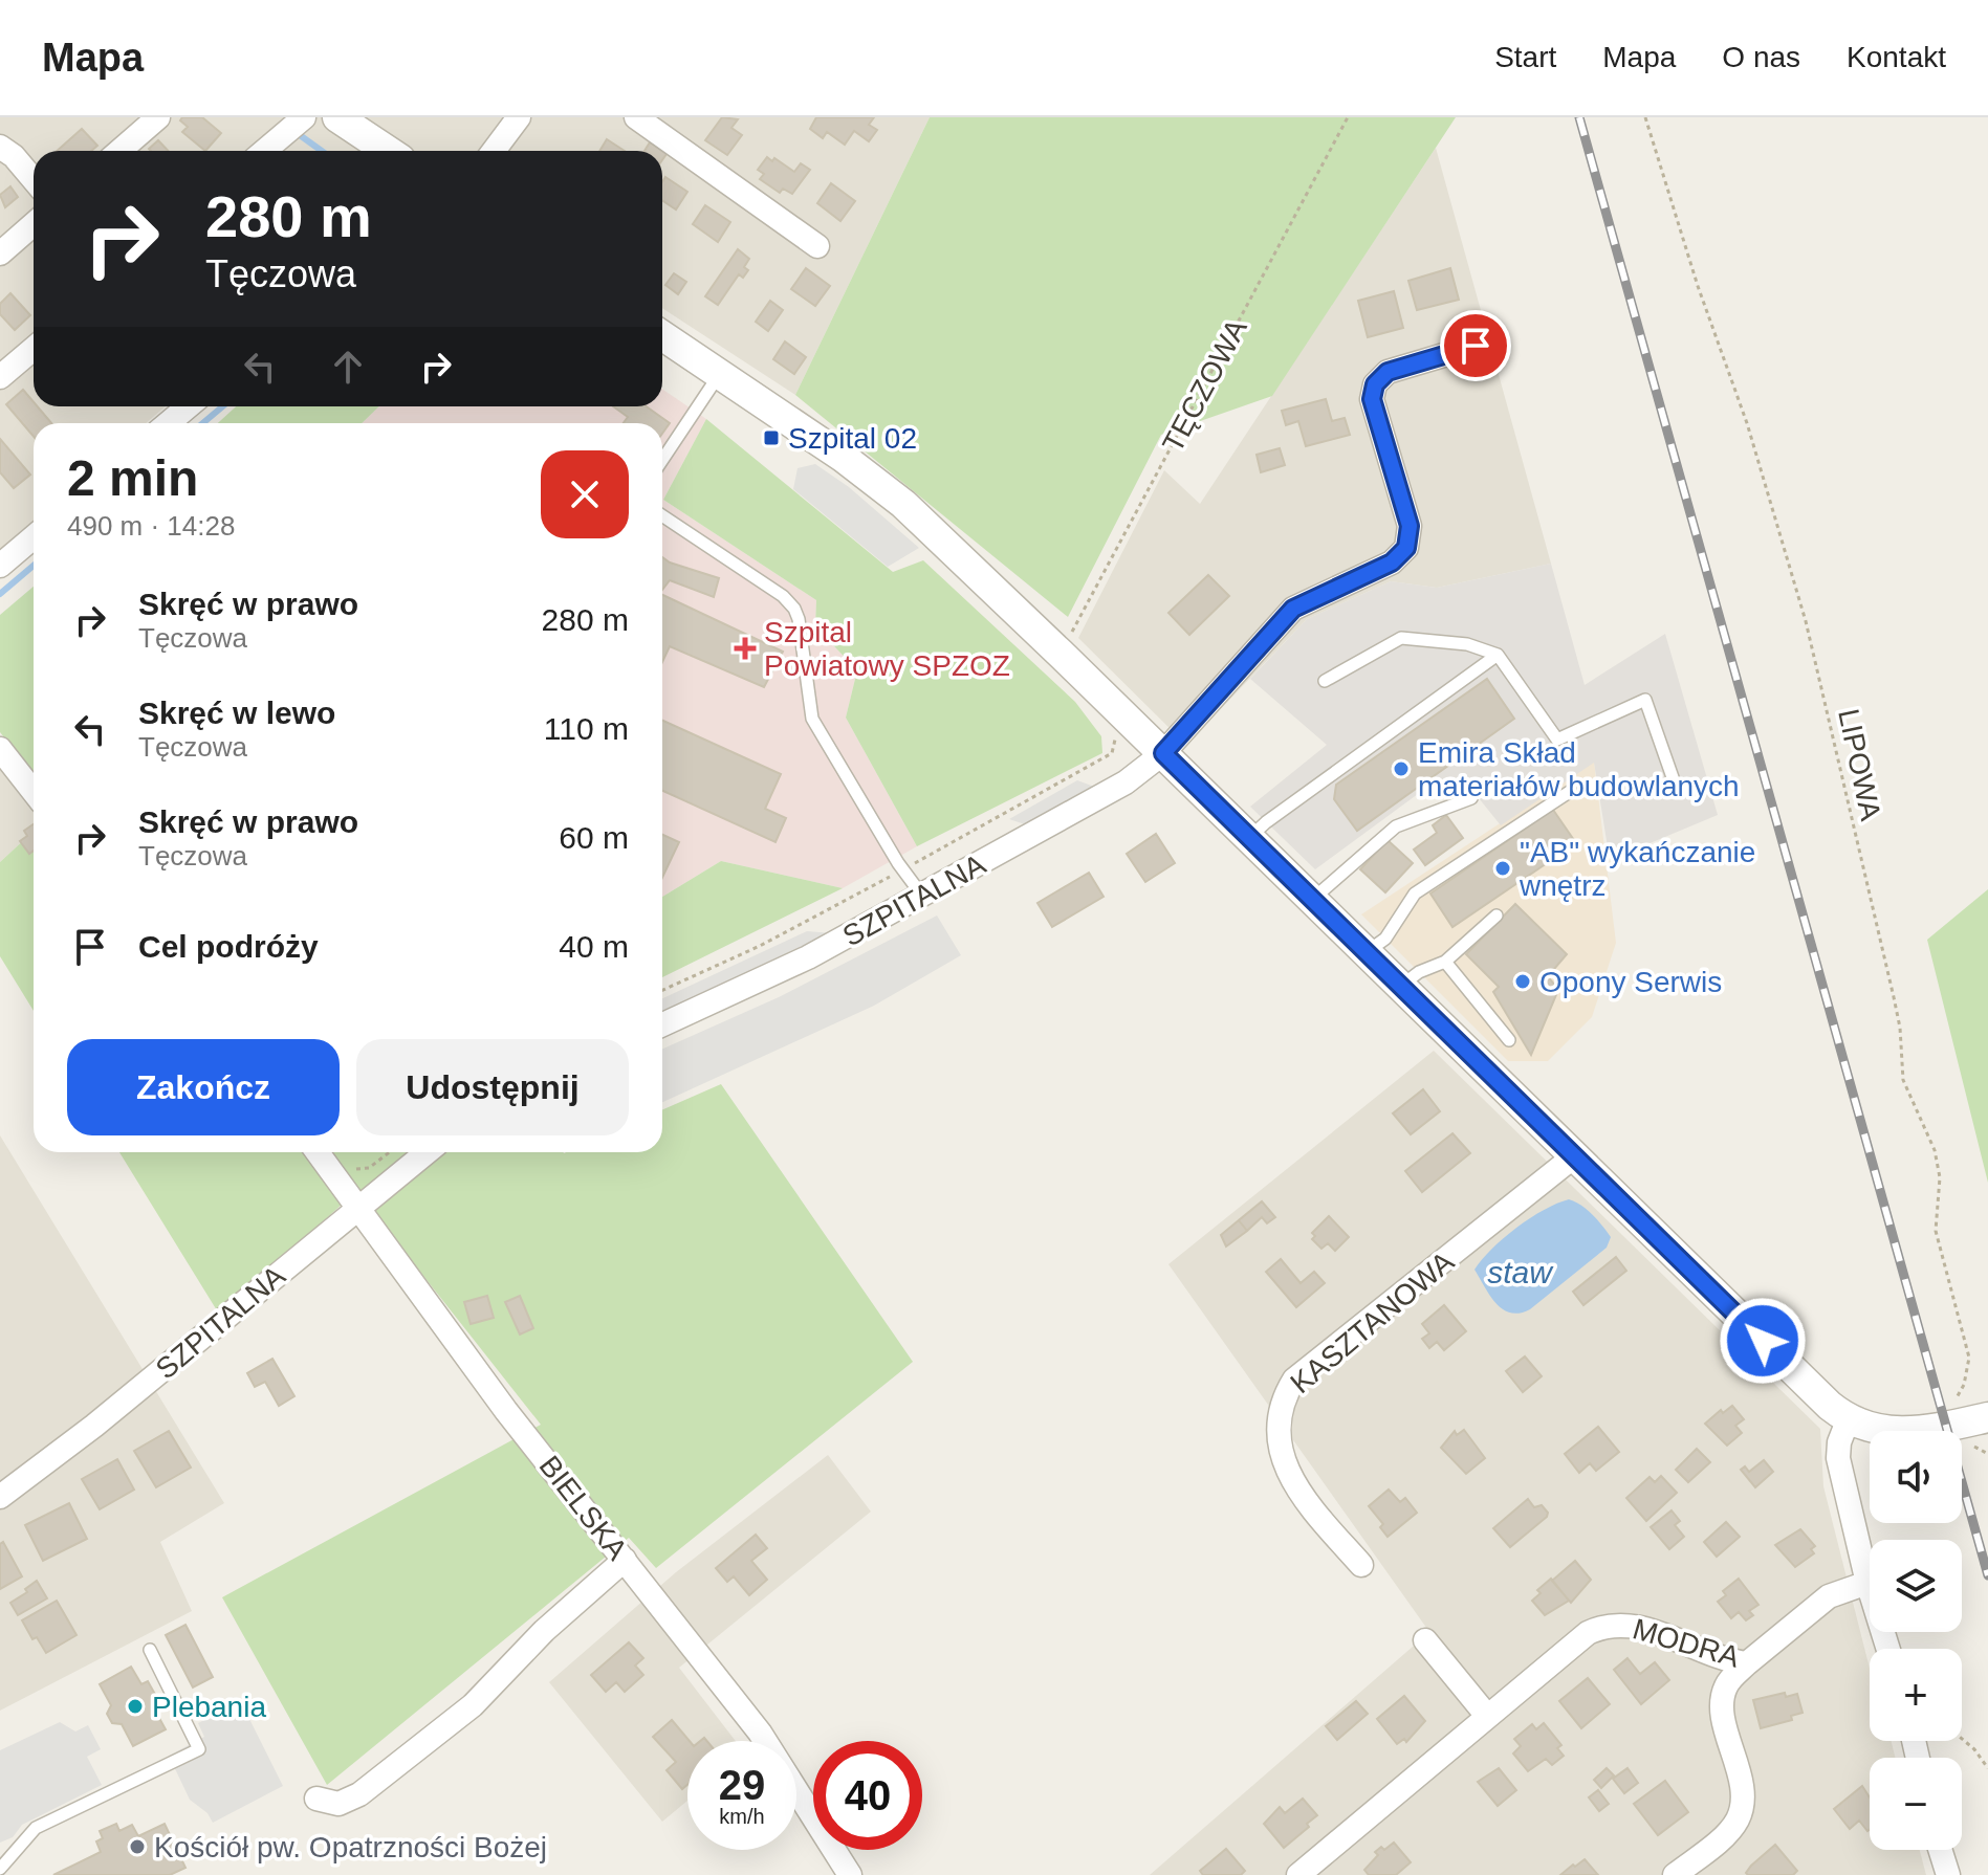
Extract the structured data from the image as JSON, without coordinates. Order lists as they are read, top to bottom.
{
  "streets": {
    "street": [
      "SZPITALNA",
      "KASZTANOWA",
      "BIELSKA",
      "MODRA"
    ],
    "path": ["TĘCZOWA", "LIPOWA"]
  },
  "crossings": [
    ["SZPITALNA", "BIELSKA"]
  ],
  "water": ["staw"],
  "places": {
    "transit": ["Szpital 02"],
    "health": ["Szpital Powiatowy SPZOZ"],
    "other": [
      "Emira Skład materiałów budowlanych",
      "\"AB\" wykańczanie wnętrz",
      "Opony Serwis",
      "Plebania",
      "Kościół pw. Opatrzności Bożej"
    ]
  },
  "page": {
    "header": "Mapa",
    "nav": [
      "Start",
      "Mapa",
      "O nas",
      "Kontakt"
    ],
    "turn": ["280 m", "Tęczowa"],
    "heading": ["2 min", "490 m · 14:28"],
    "list": [
      {
        "name": "Skręć w prawo",
        "note": "Tęczowa",
        "value": "280 m"
      },
      {
        "name": "Skręć w lewo",
        "note": "Tęczowa",
        "value": "110 m"
      },
      {
        "name": "Skręć w prawo",
        "note": "Tęczowa",
        "value": "60 m"
      },
      {
        "name": "Cel podróży",
        "value": "40 m"
      }
    ],
    "buttons": ["Zakończ", "Udostępnij"],
    "map_buttons": ["+", "−"],
    "speed": "29 km/h",
    "limit": "40"
  }
}
